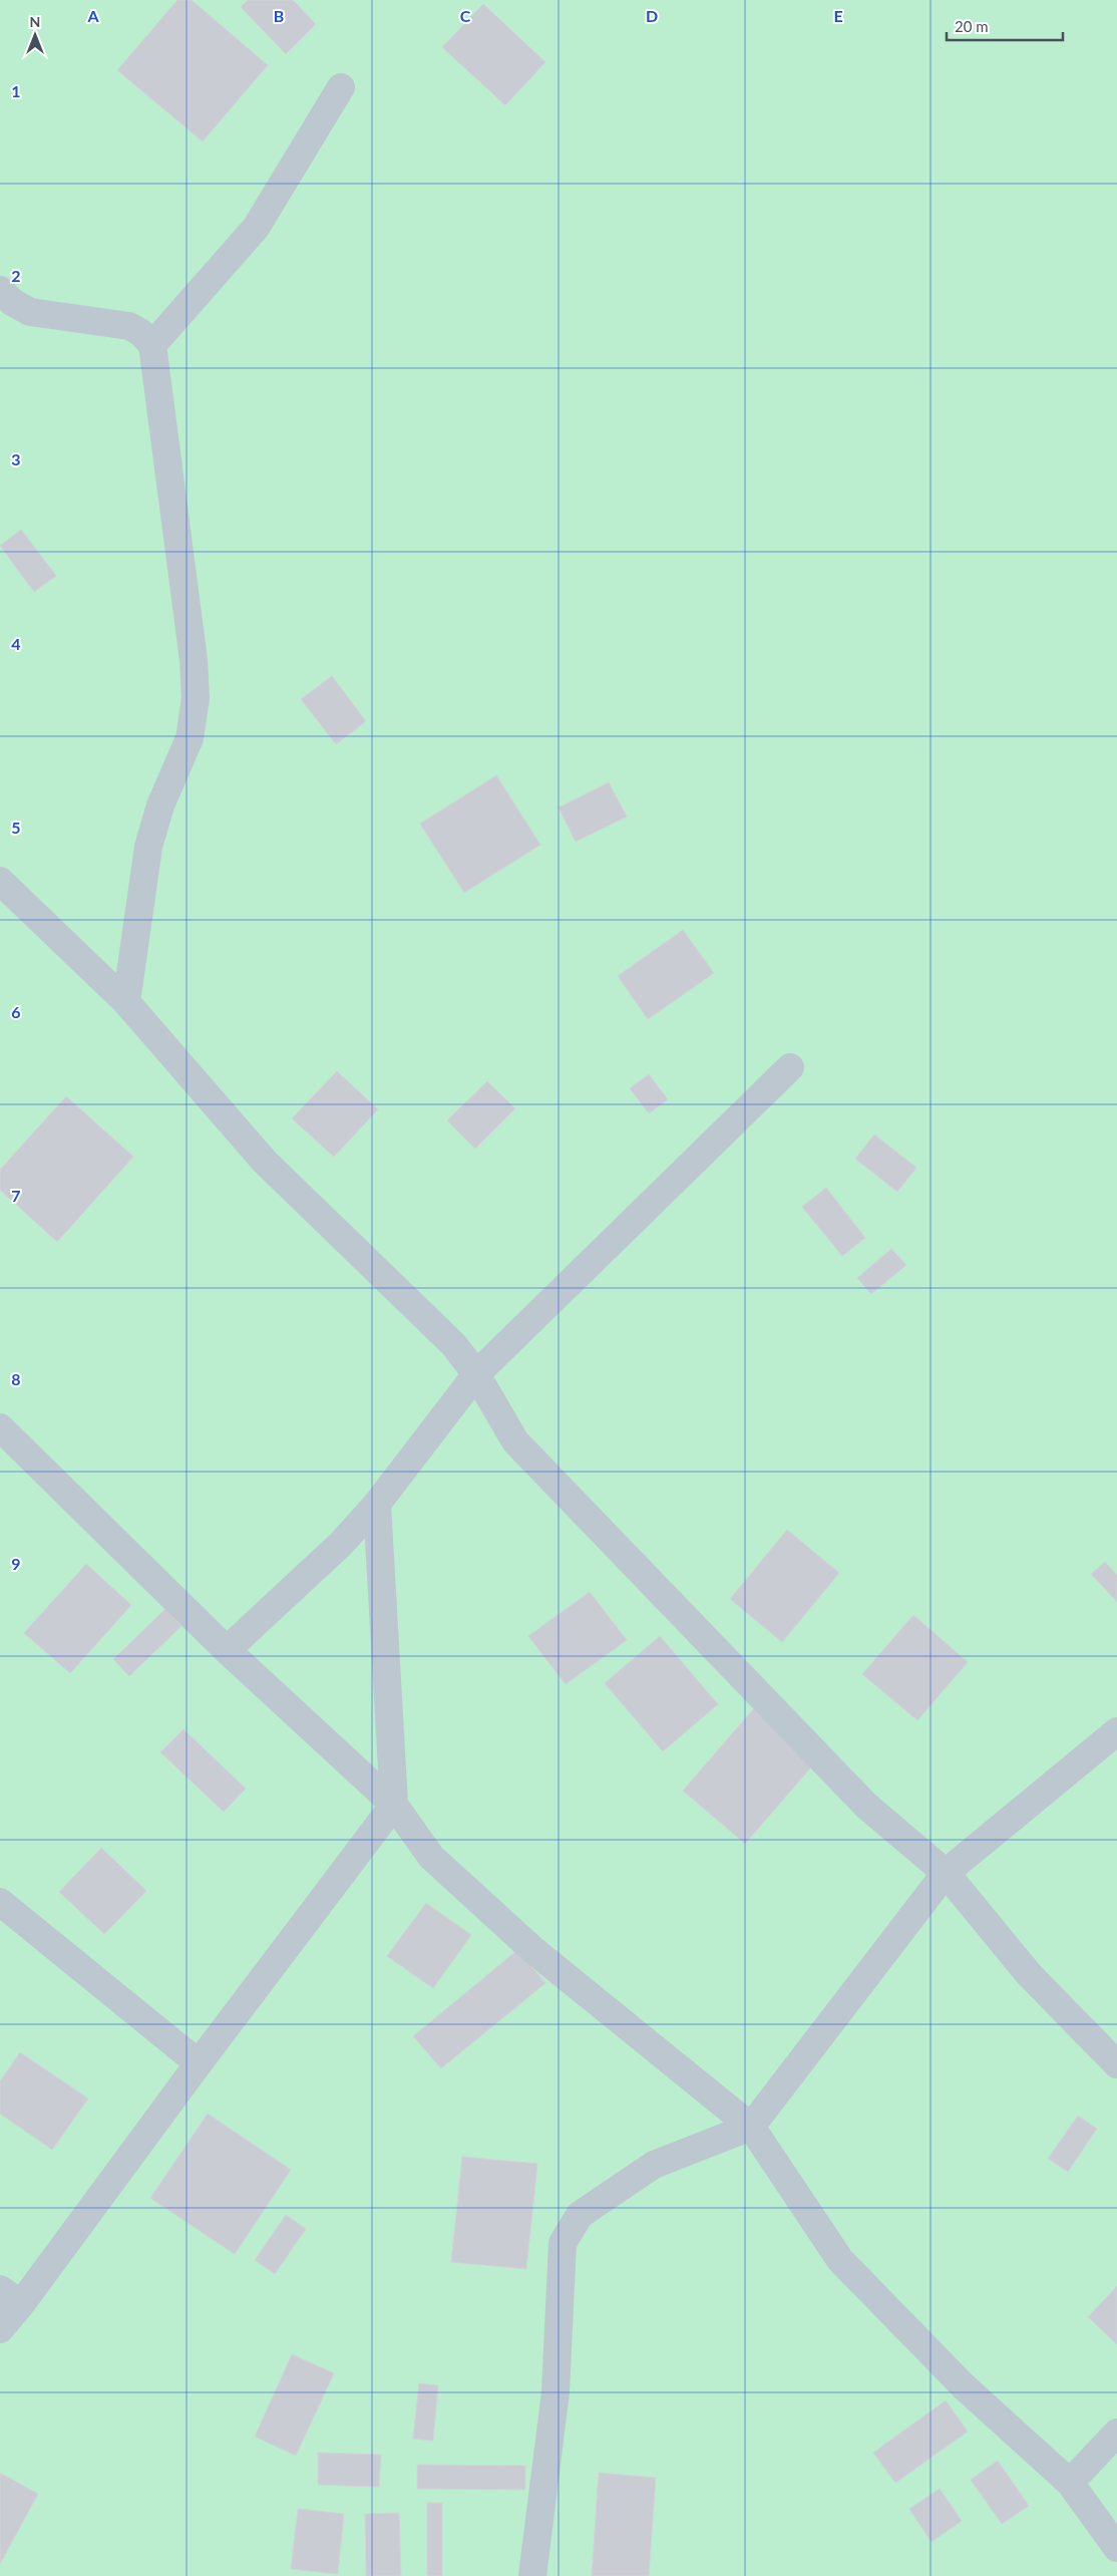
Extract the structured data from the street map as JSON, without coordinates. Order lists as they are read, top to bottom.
{
  "scale_bar": "20 m",
  "north": "top",
  "grid": {
    "columns": [
      "A",
      "B",
      "C",
      "D",
      "E"
    ],
    "rows": [
      "1",
      "2",
      "3",
      "4",
      "5",
      "6",
      "7",
      "8",
      "9"
    ]
  }
}
